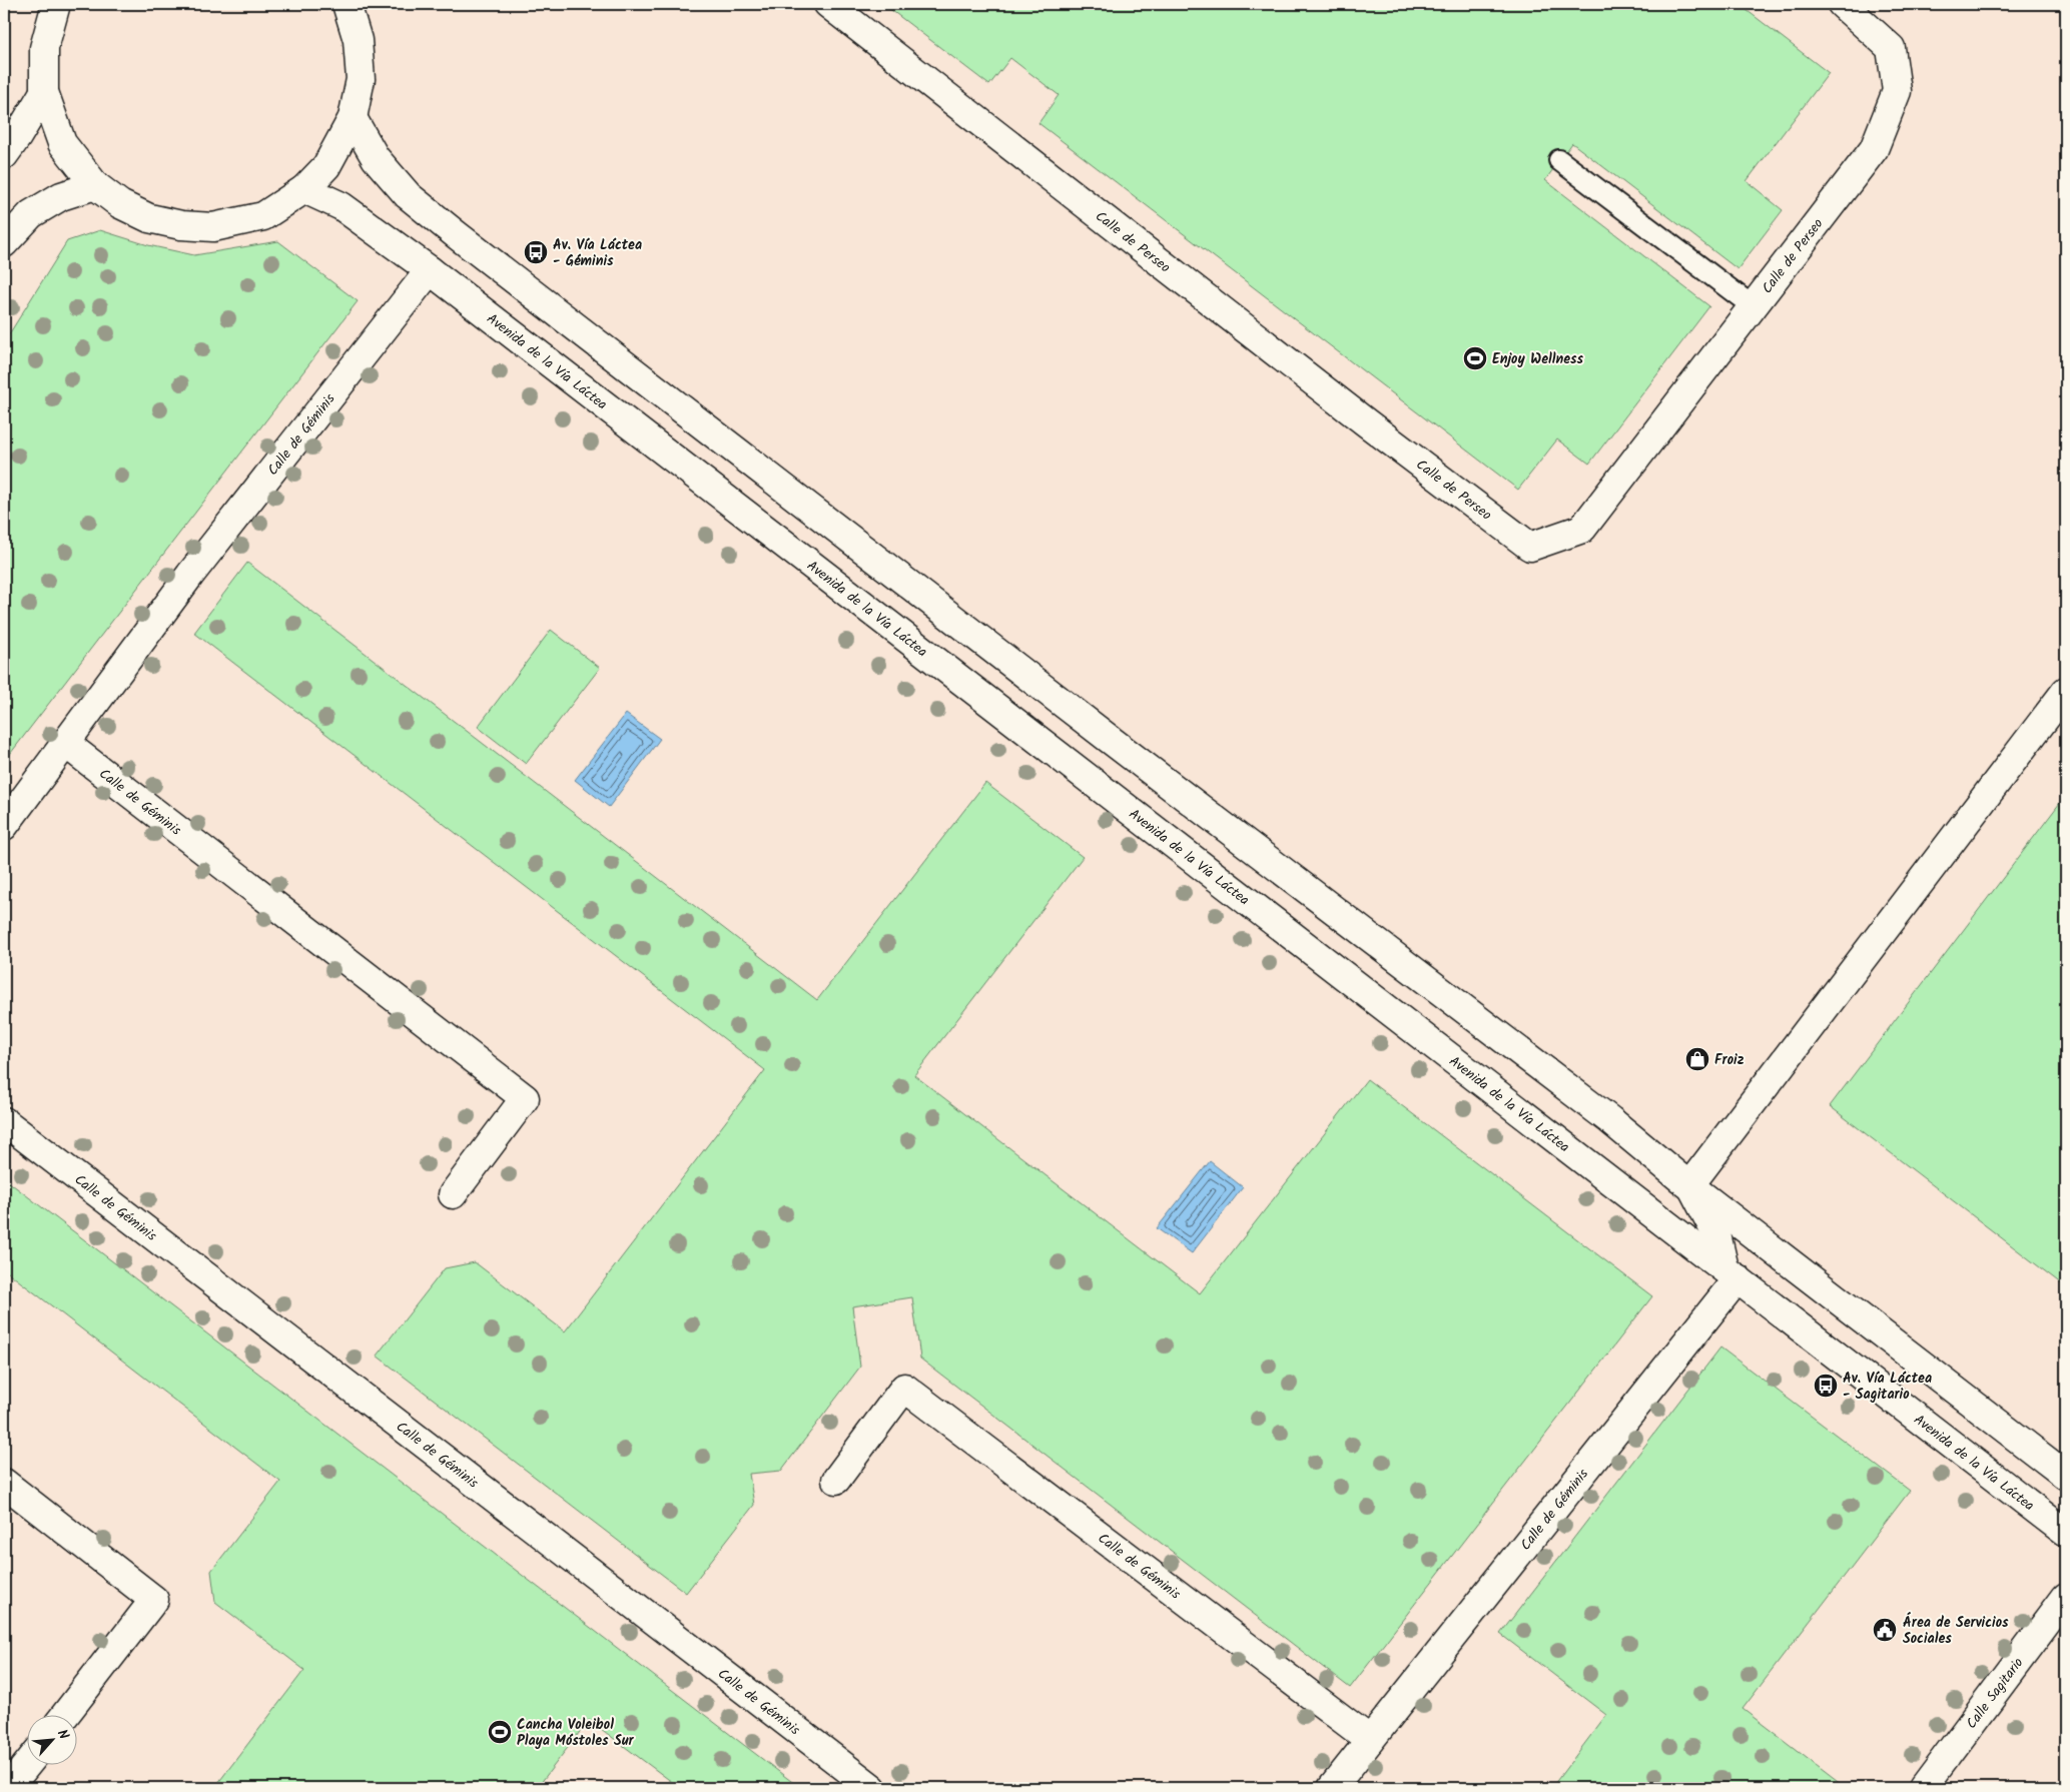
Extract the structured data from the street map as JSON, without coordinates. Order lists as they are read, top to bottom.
{
  "streets": {
    "street": [
      "Calle de Perseo",
      "Avenida de la Vía Láctea",
      "Calle de Géminis",
      "Calle Sagitario"
    ]
  },
  "crossings": [
    ["Avenida de la Vía Láctea", "Calle de Géminis"]
  ],
  "places": {
    "bus stop": ["Av. Vía Láctea - Géminis", "Av. Vía Láctea - Sagitario"],
    "sports": ["Enjoy Wellness", "Cancha Voleibol Playa Móstoles Sur"],
    "shop": ["Froiz"],
    "public building": ["Área de Servicios Sociales"]
  },
  "north": "top right"
}
